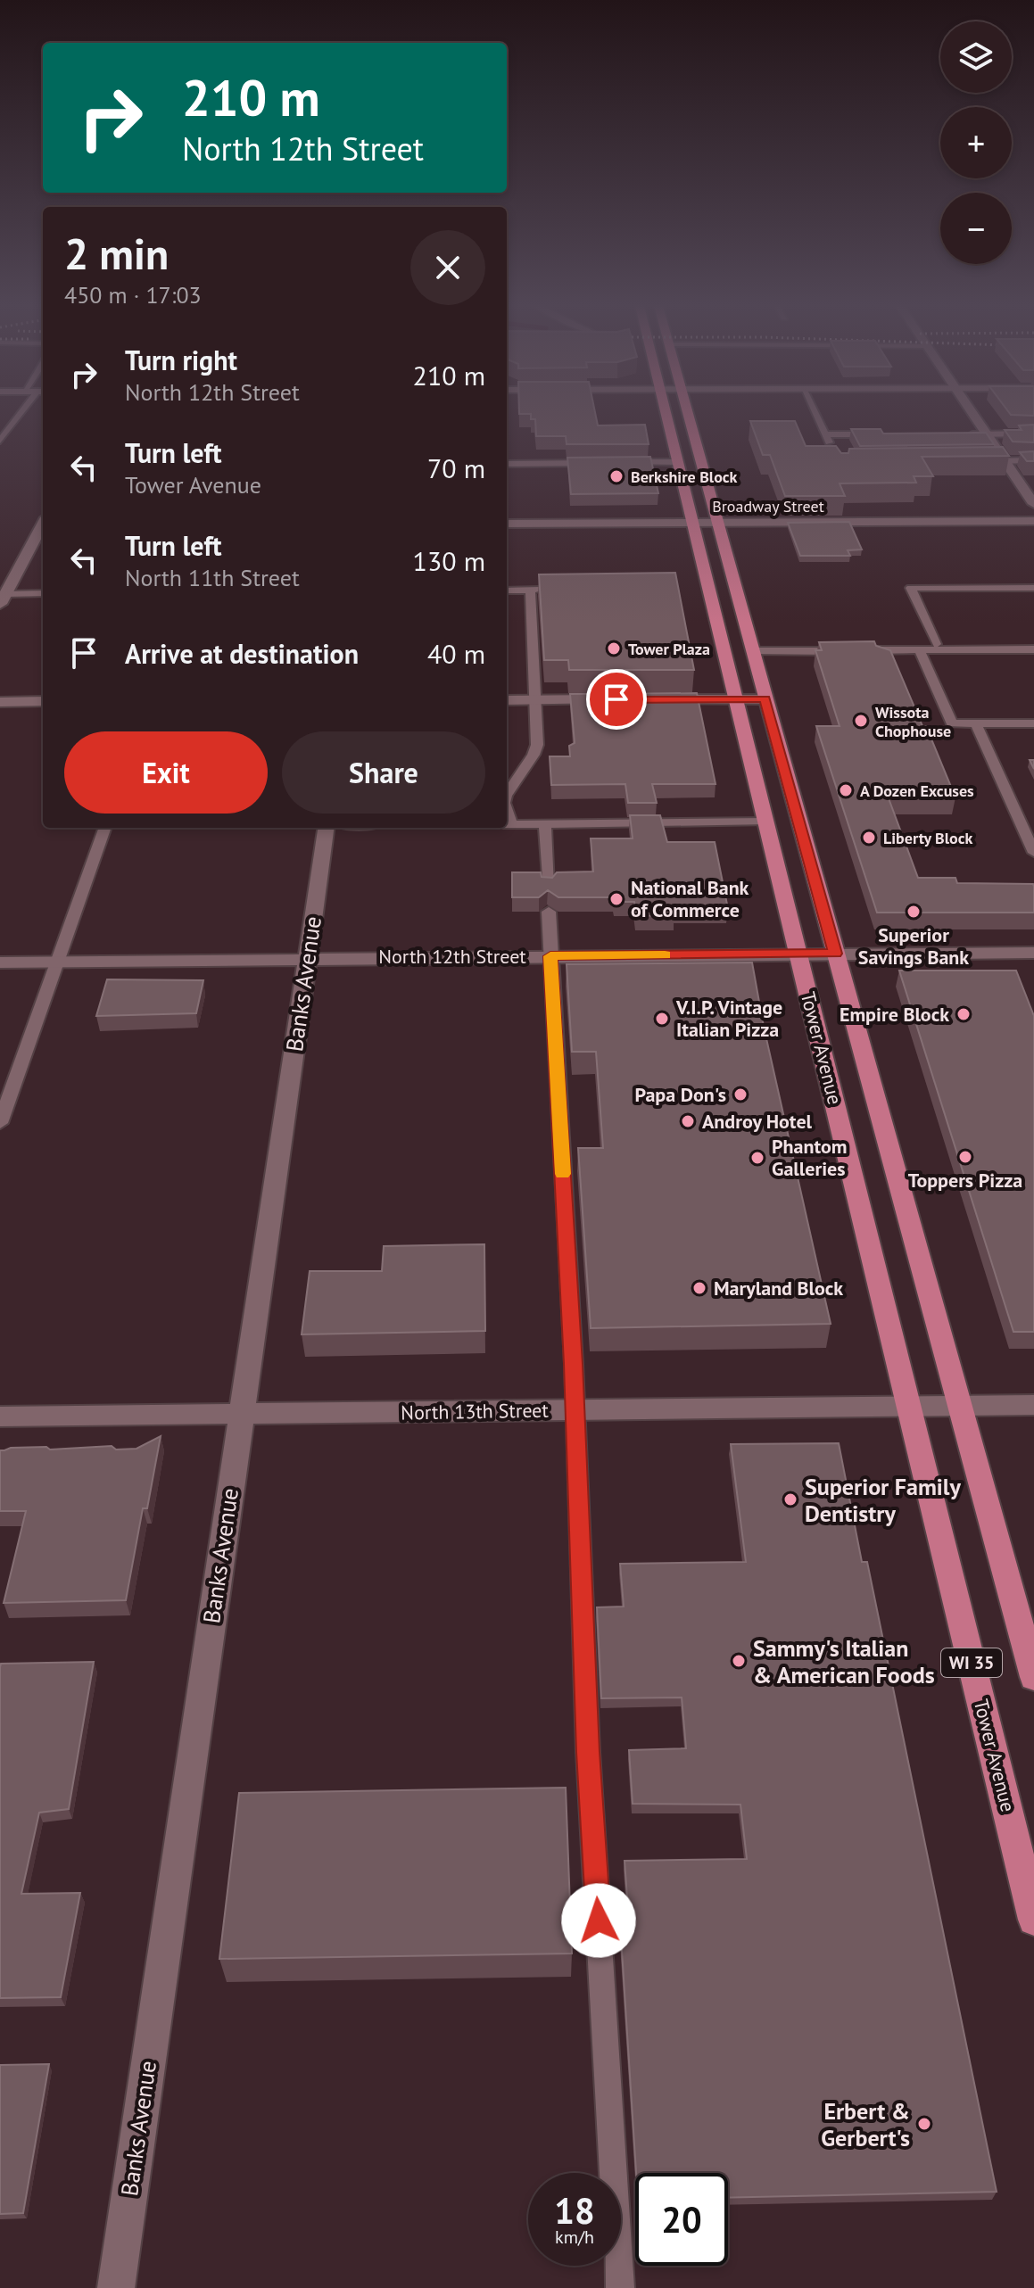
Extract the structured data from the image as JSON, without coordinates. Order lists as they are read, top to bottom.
{
  "streets": {
    "main road": ["Tower Avenue", "WI 35"],
    "street": [
      "Broadway Street",
      "North 12th Street",
      "Banks Avenue",
      "North 13th Street"
    ]
  },
  "crossings": [
    ["Broadway Street", "Tower Avenue"],
    ["North 12th Street", "Banks Avenue"],
    ["North 12th Street", "Tower Avenue"],
    ["Banks Avenue", "North 13th Street"],
    ["Tower Avenue", "North 13th Street"]
  ],
  "places": [
    "Berkshire Block",
    "Tower Plaza",
    "Wissota Chophouse",
    "A Dozen Excuses",
    "Liberty Block",
    "National Bank of Commerce",
    "Superior Savings Bank",
    "Empire Block",
    "V.I.P. Vintage Italian Pizza",
    "Papa Don's",
    "Androy Hotel",
    "Toppers Pizza",
    "Phantom Galleries",
    "Maryland Block",
    "Superior Family Dentistry",
    "Sammy's Italian & American Foods",
    "Erbert & Gerbert's"
  ],
  "page": {
    "map_buttons": ["+", "−"],
    "turn": ["210 m", "North 12th Street"],
    "heading": ["2 min", "450 m · 17:03"],
    "list": [
      {
        "name": "Turn right",
        "note": "North 12th Street",
        "value": "210 m"
      },
      {
        "name": "Turn left",
        "note": "Tower Avenue",
        "value": "70 m"
      },
      {
        "name": "Turn left",
        "note": "North 11th Street",
        "value": "130 m"
      },
      {
        "name": "Arrive at destination",
        "value": "40 m"
      }
    ],
    "buttons": ["Exit", "Share"],
    "speed": "18 km/h",
    "limit": "20"
  }
}
